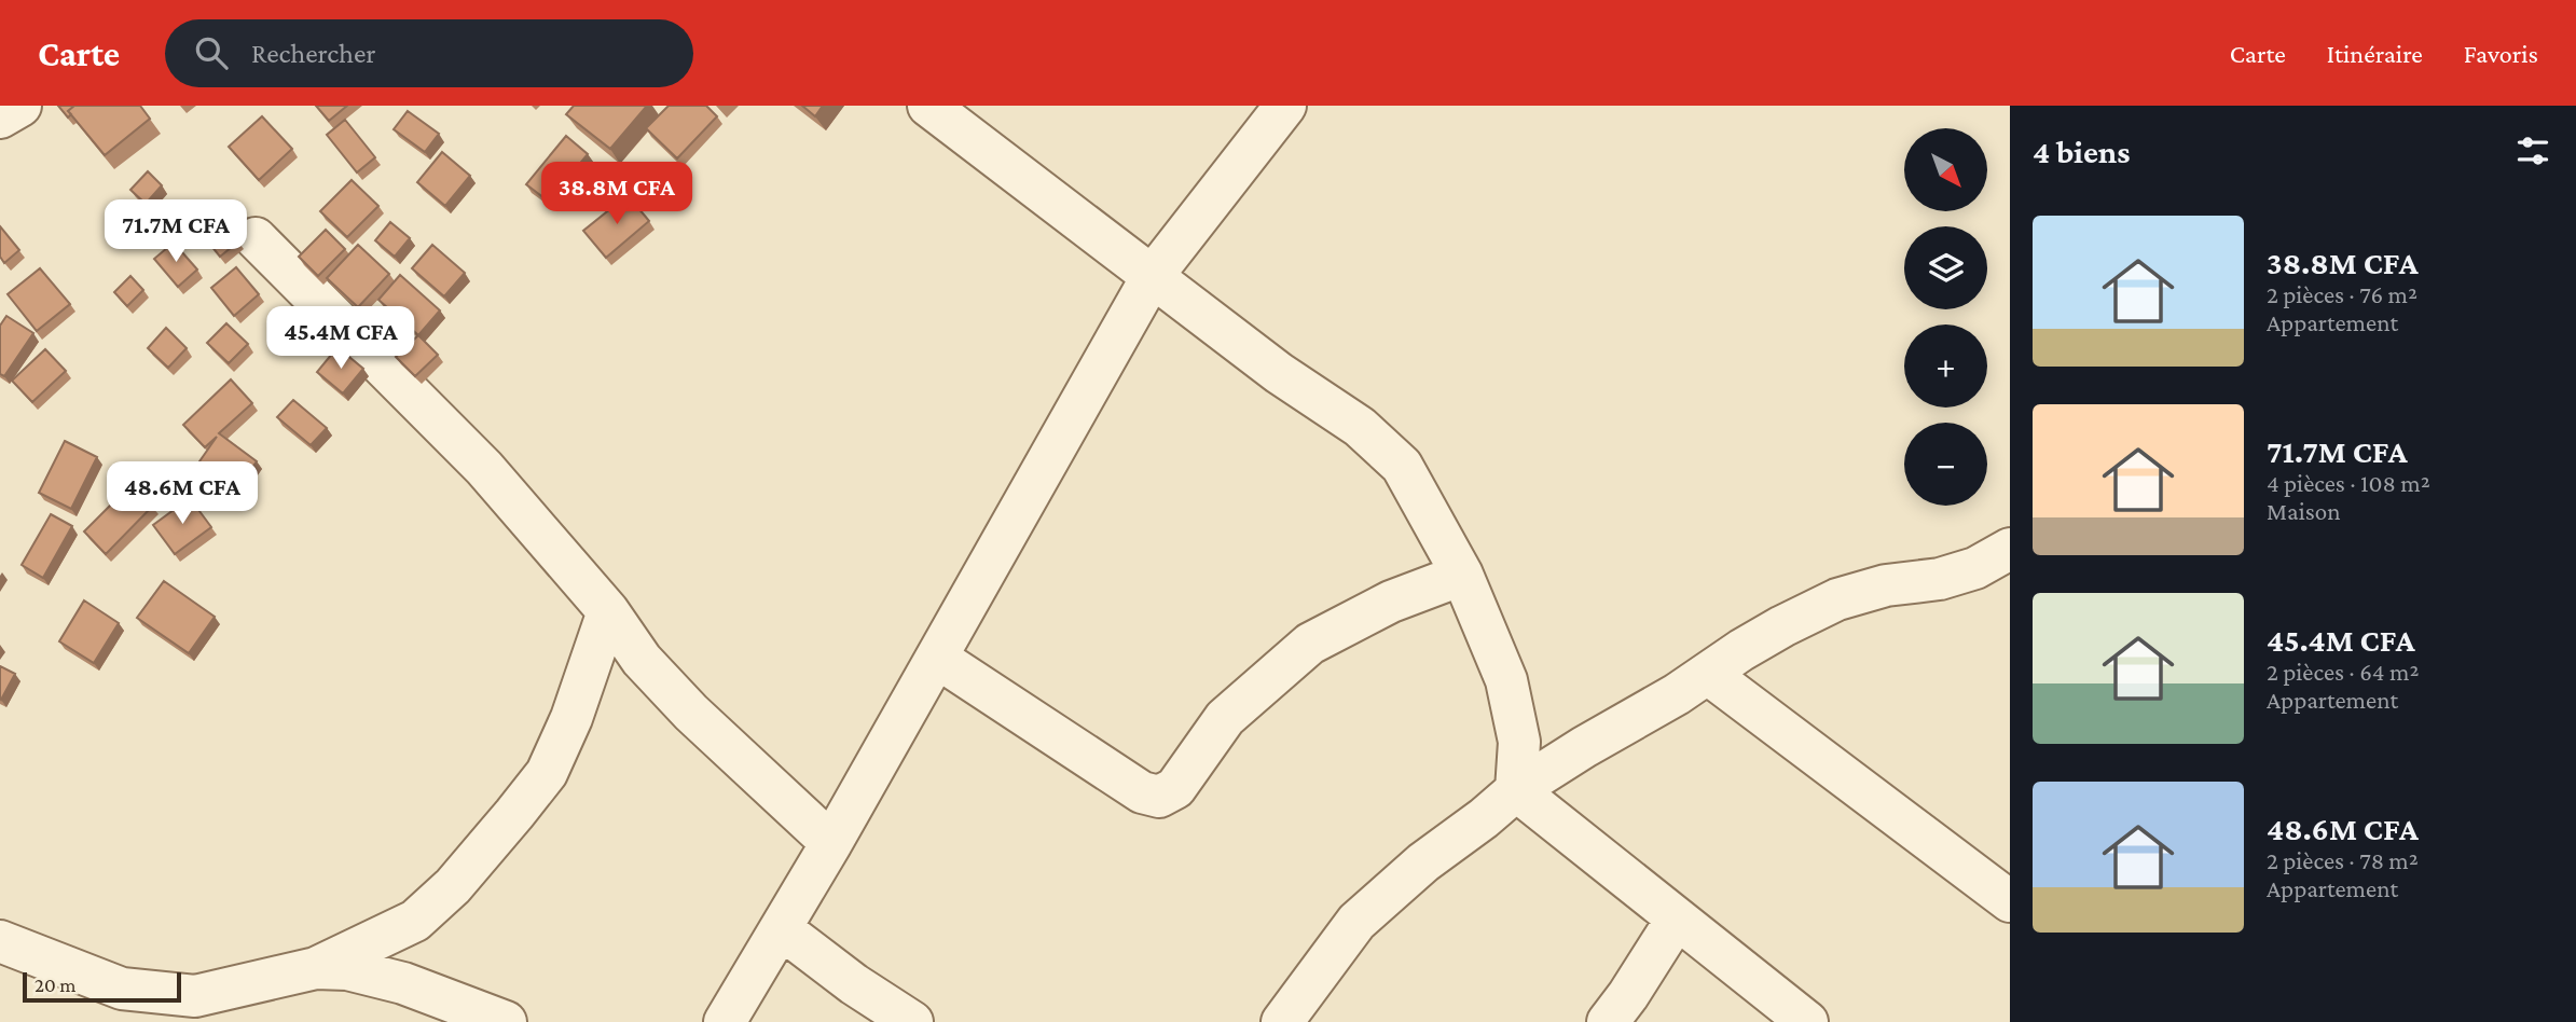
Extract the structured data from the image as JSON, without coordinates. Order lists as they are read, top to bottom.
{
  "scale_bar": "20 m",
  "north": "bottom right",
  "page": {
    "header": "Carte",
    "search": "Rechercher",
    "nav": ["Carte", "Itinéraire", "Favoris"],
    "heading": "4 biens",
    "map_buttons": ["+", "−"],
    "price": [
      "38.8M CFA",
      "71.7M CFA",
      "45.4M CFA",
      "48.6M CFA"
    ],
    "list": [
      {
        "name": "38.8M CFA",
        "note": "2 pièces · 76 m² · Appartement"
      },
      {
        "name": "71.7M CFA",
        "note": "4 pièces · 108 m² · Maison"
      },
      {
        "name": "45.4M CFA",
        "note": "2 pièces · 64 m² · Appartement"
      },
      {
        "name": "48.6M CFA",
        "note": "2 pièces · 78 m² · Appartement"
      }
    ],
    "scale": "20 m"
  }
}
